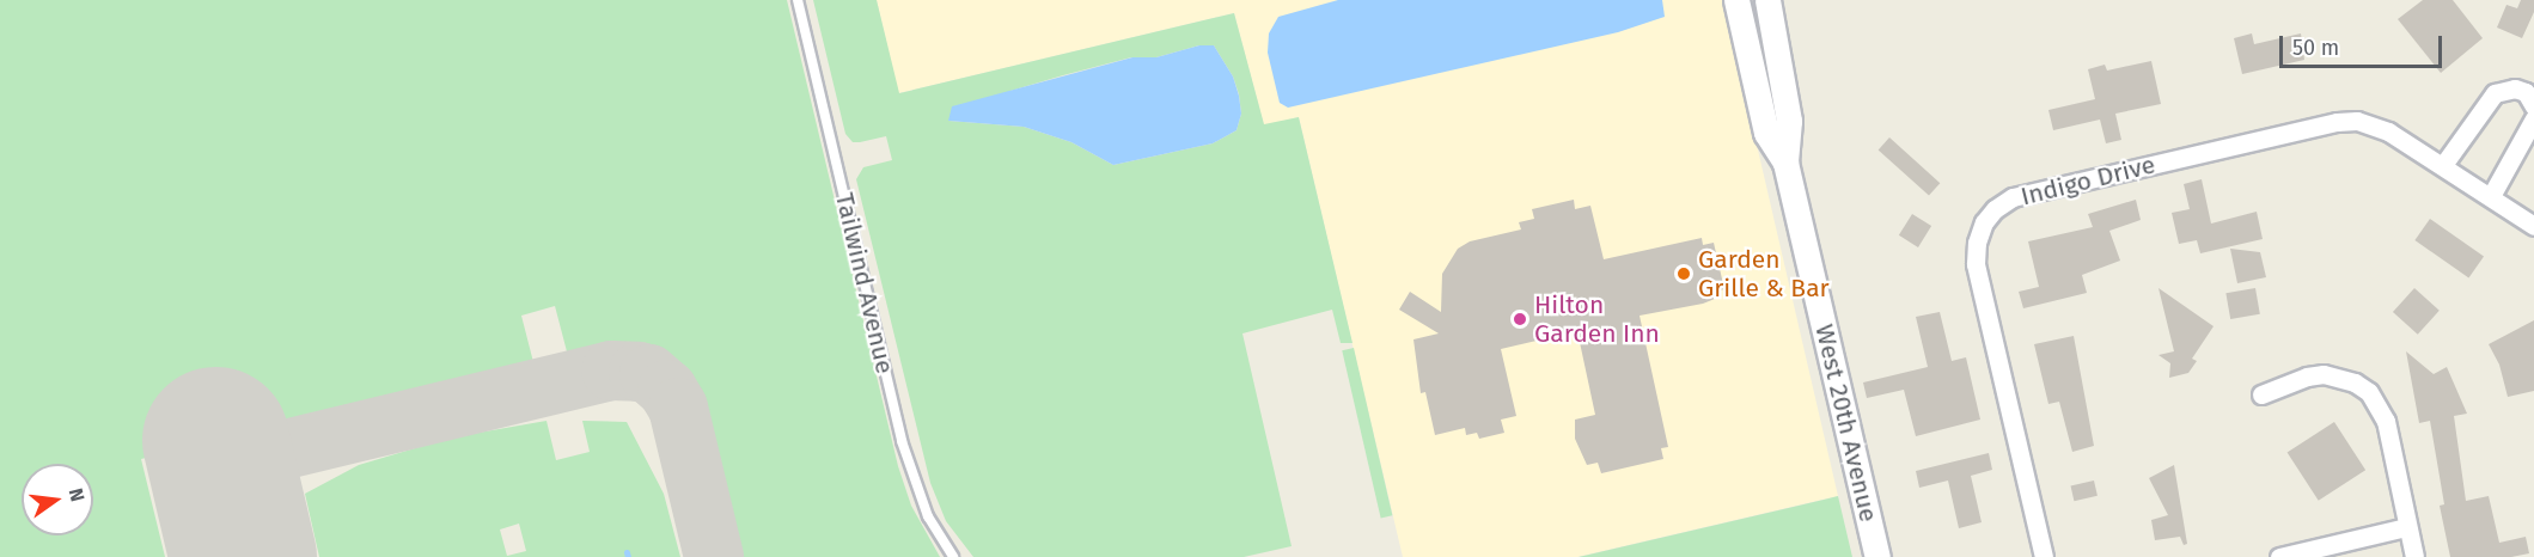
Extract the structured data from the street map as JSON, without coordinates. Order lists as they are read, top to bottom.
{
  "streets": {
    "main road": ["West 20th Avenue"],
    "street": ["Indigo Drive"],
    "lane": ["Tailwind Avenue"]
  },
  "places": ["Garden Grille & Bar", "Hilton Garden Inn"],
  "scale_bar": "50 m",
  "north": "right"
}
